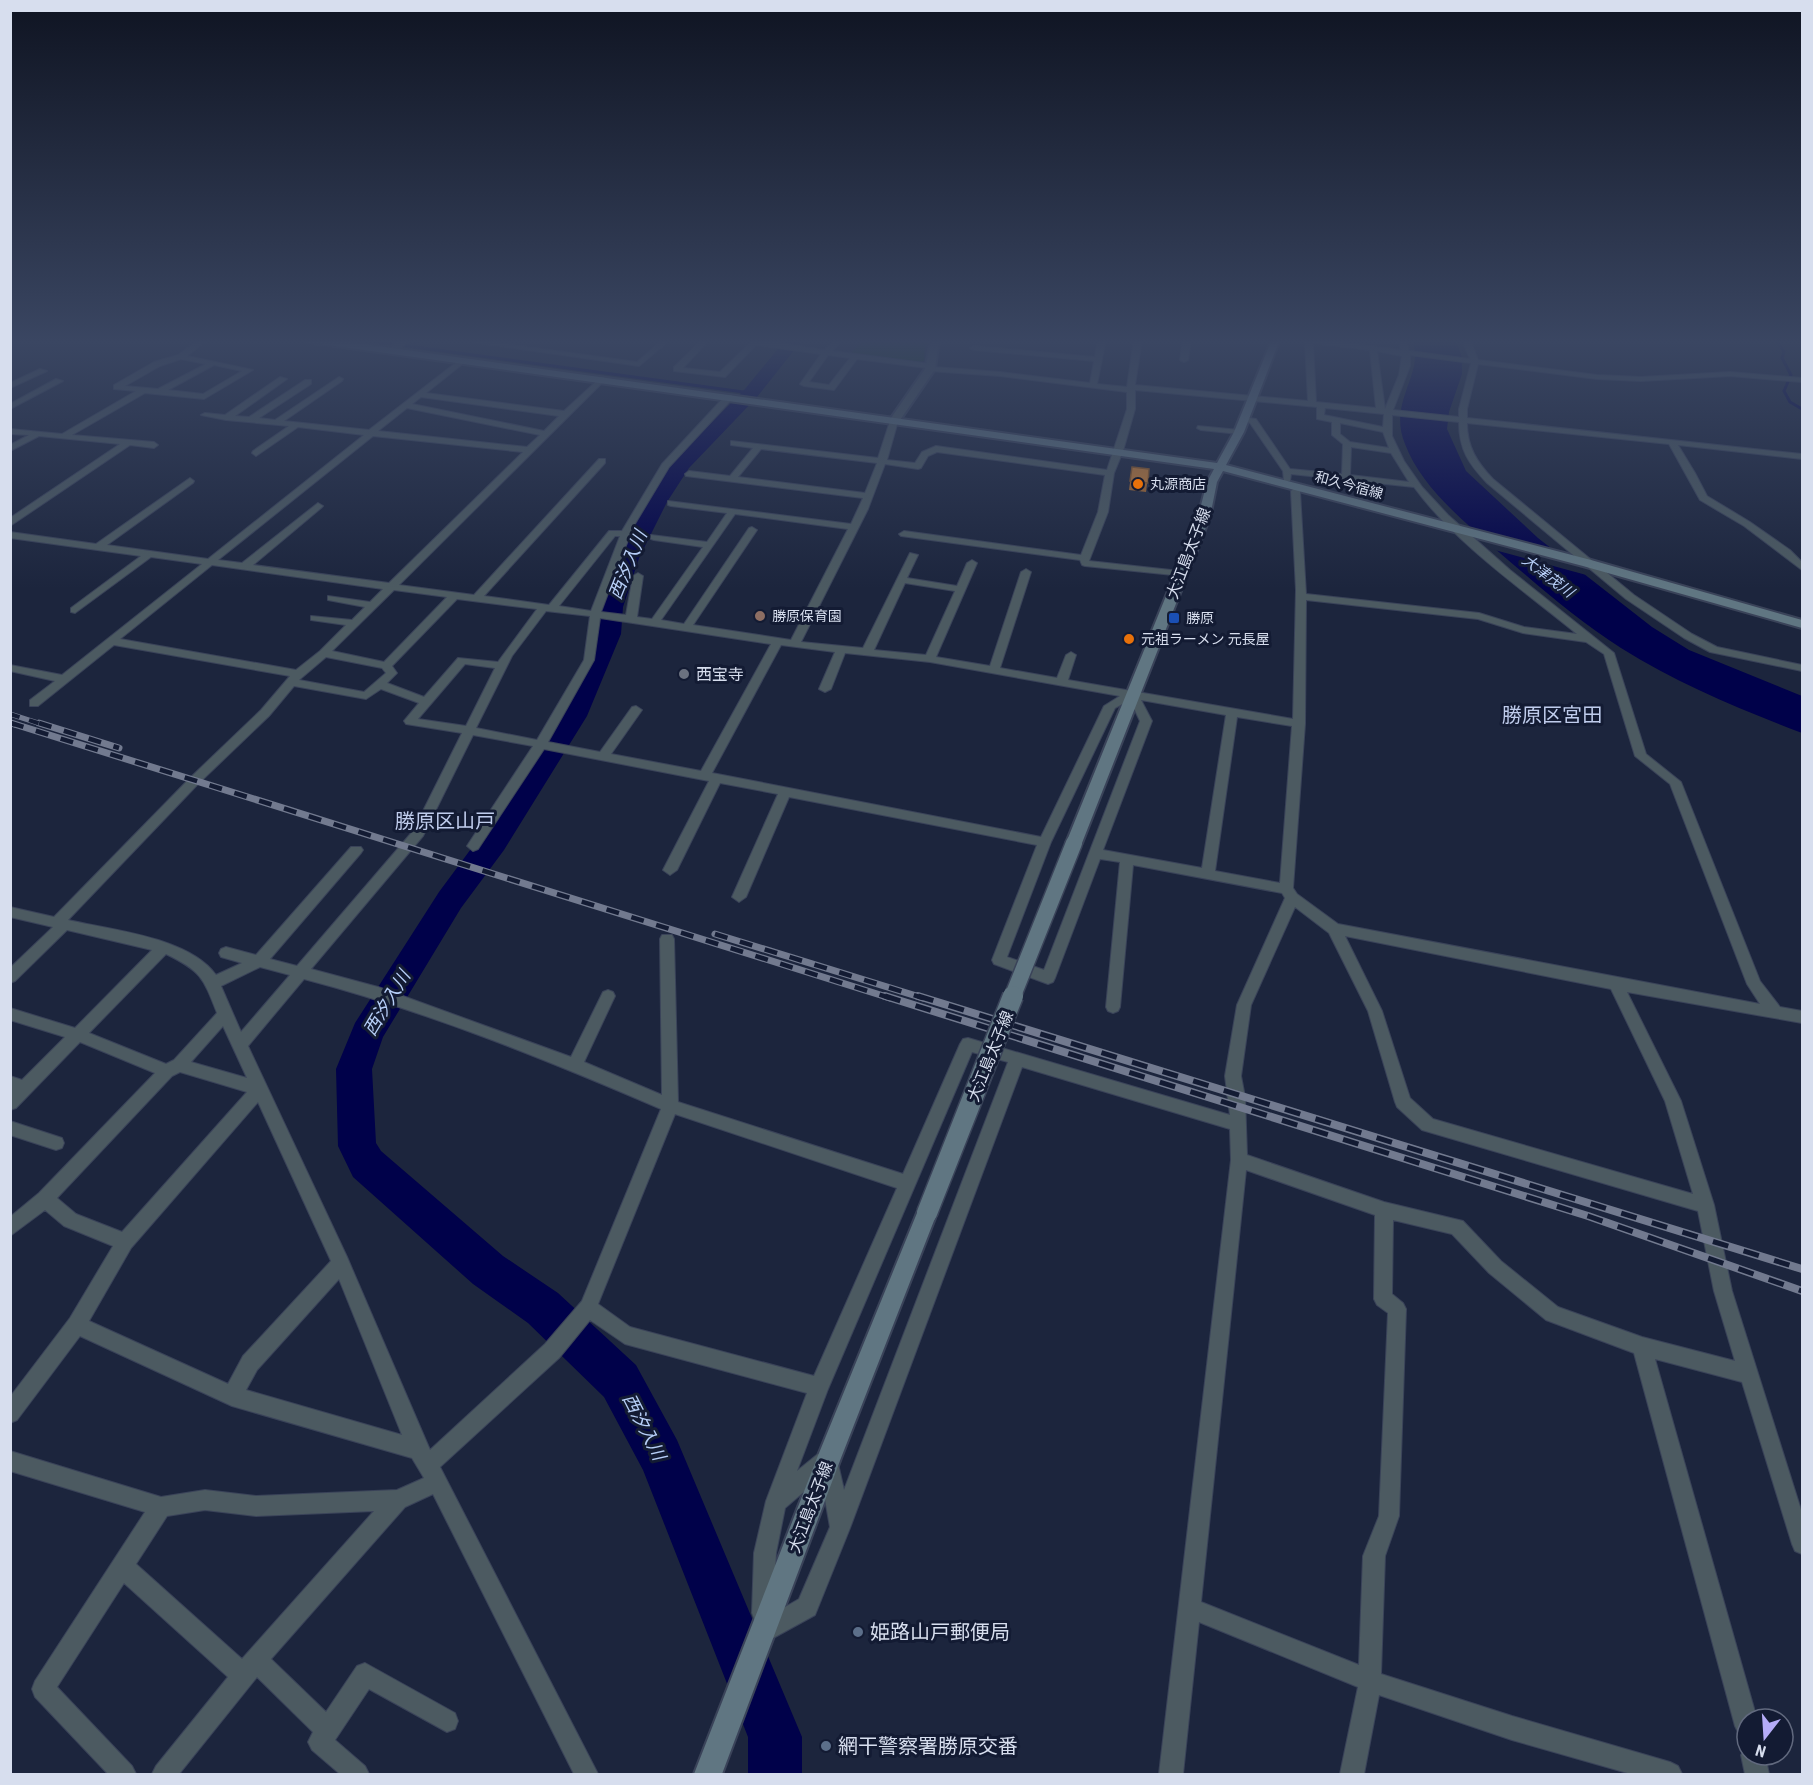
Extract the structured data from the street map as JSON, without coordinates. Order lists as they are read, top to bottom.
{
  "streets": {
    "main road": ["和久今宿線", "大江島太子線"]
  },
  "crossings": [
    ["和久今宿線", "大江島太子線"]
  ],
  "districts": ["勝原区宮田", "勝原区山戸"],
  "water": ["西汐入川", "大津茂川"],
  "places": {
    "other": [
      "丸源商店",
      "勝原保育園",
      "元祖ラーメン 元長屋",
      "西宝寺",
      "姫路山戸郵便局",
      "網干警察署勝原交番"
    ],
    "transit": ["勝原"]
  },
  "north": "bottom"
}
